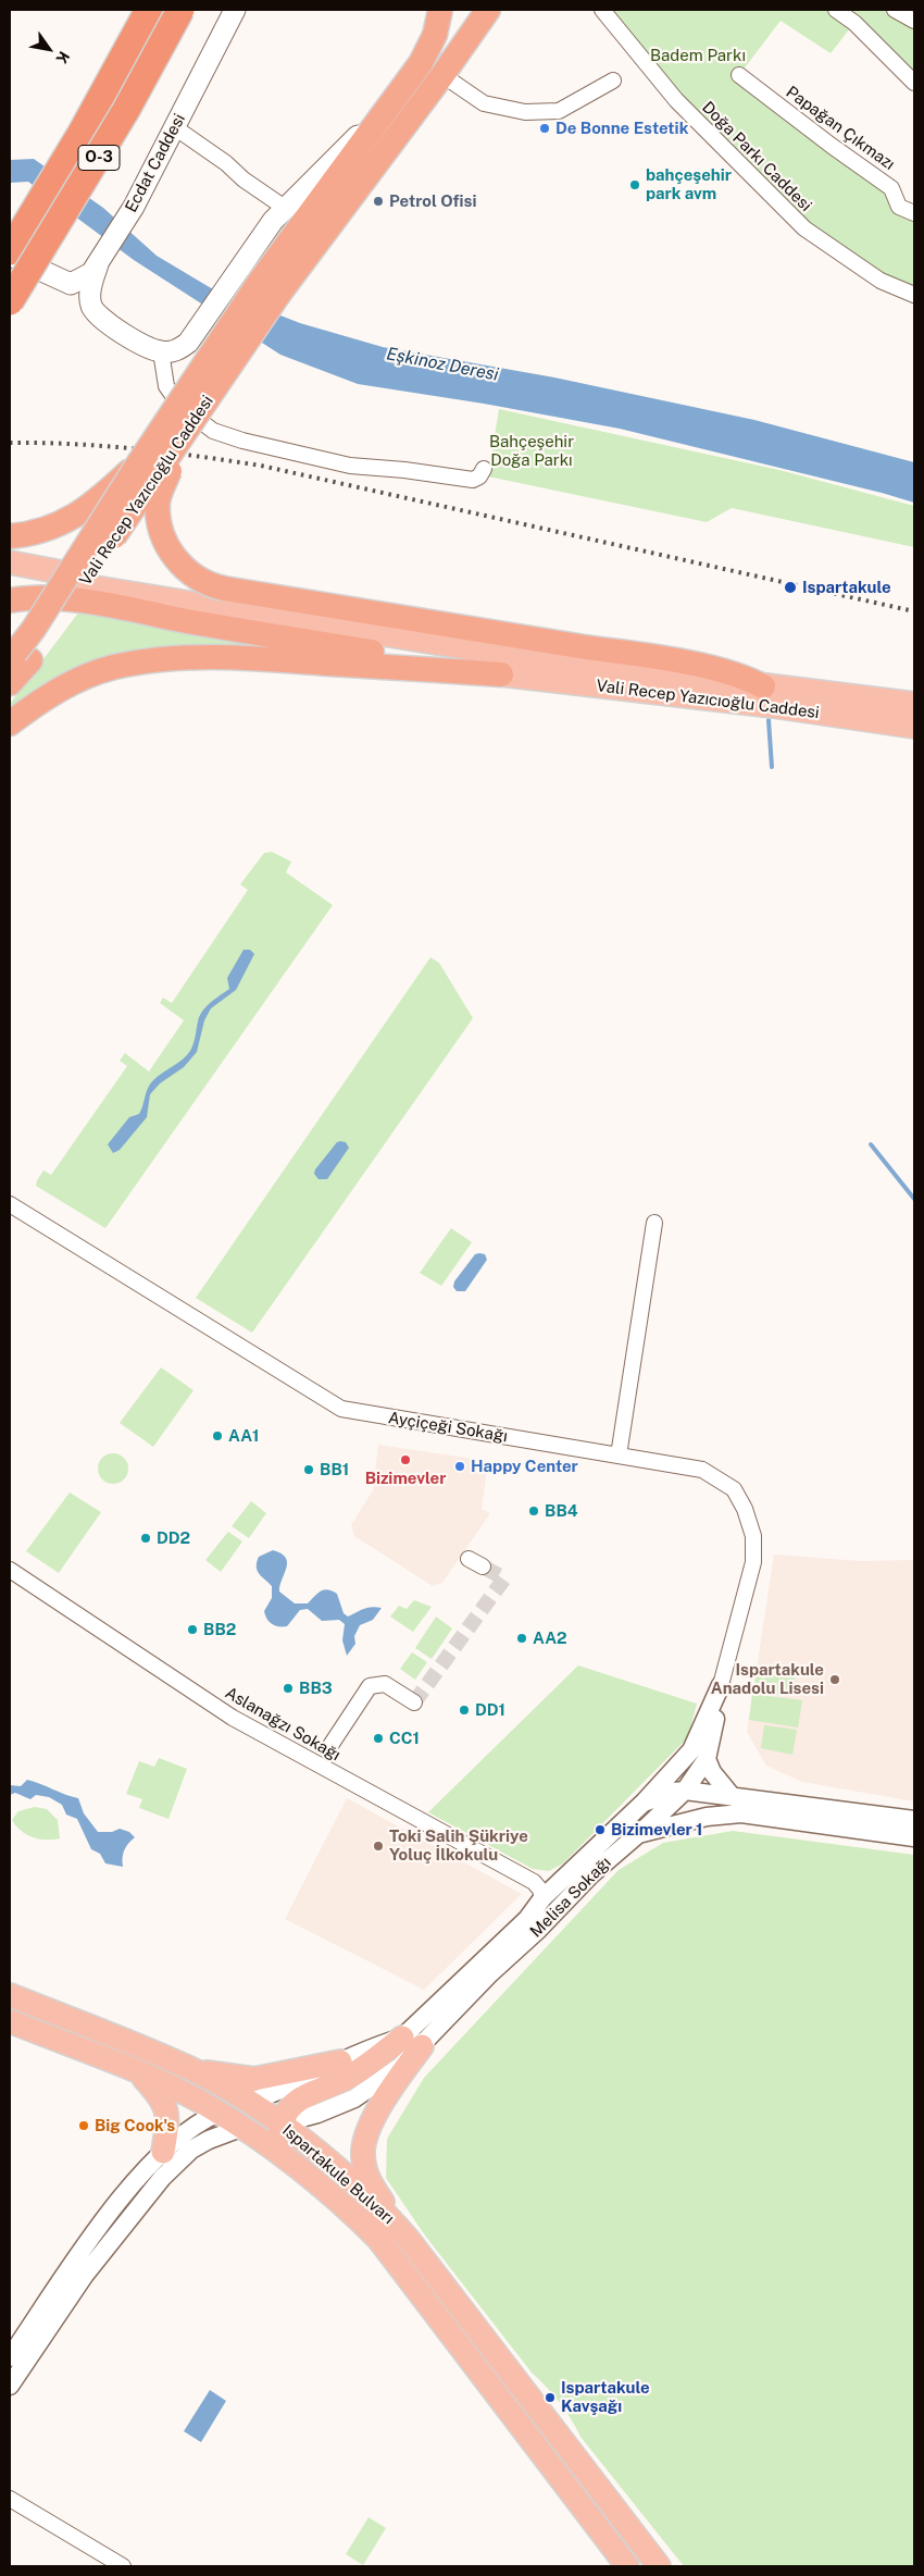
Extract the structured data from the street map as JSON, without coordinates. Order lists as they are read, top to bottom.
{
  "streets": {
    "highway": ["O-3", "Vali Recep Yazıcıoğlu Caddesi"],
    "main road": ["Ecdat Caddesi", "Ispartakule Bulvarı"],
    "street": [
      "Papağan Çıkmazı",
      "Doğa Parkı Caddesi",
      "Ayçiçeği Sokağı",
      "Aslanağzı Sokağı",
      "Melisa Sokağı"
    ]
  },
  "crossings": [
    ["Ayçiçeği Sokağı", "Melisa Sokağı"],
    ["Aslanağzı Sokağı", "Melisa Sokağı"],
    ["Melisa Sokağı", "Ispartakule Bulvarı"]
  ],
  "water": ["Eşkinoz Deresi"],
  "parks": ["Badem Parkı", "Bahçeşehir Doğa Parkı"],
  "places": [
    "De Bonne Estetik",
    "bahçeşehir park avm",
    "Petrol Ofisi",
    "Ispartakule",
    "AA1",
    "Bizimevler",
    "Happy Center",
    "BB1",
    "BB4",
    "DD2",
    "BB2",
    "AA2",
    "Ispartakule Anadolu Lisesi",
    "BB3",
    "DD1",
    "CC1",
    "Bizimevler 1",
    "Toki Salih Şükriye Yoluç İlkokulu",
    "Big Cook's",
    "Ispartakule Kavşağı"
  ],
  "north": "bottom right"
}
